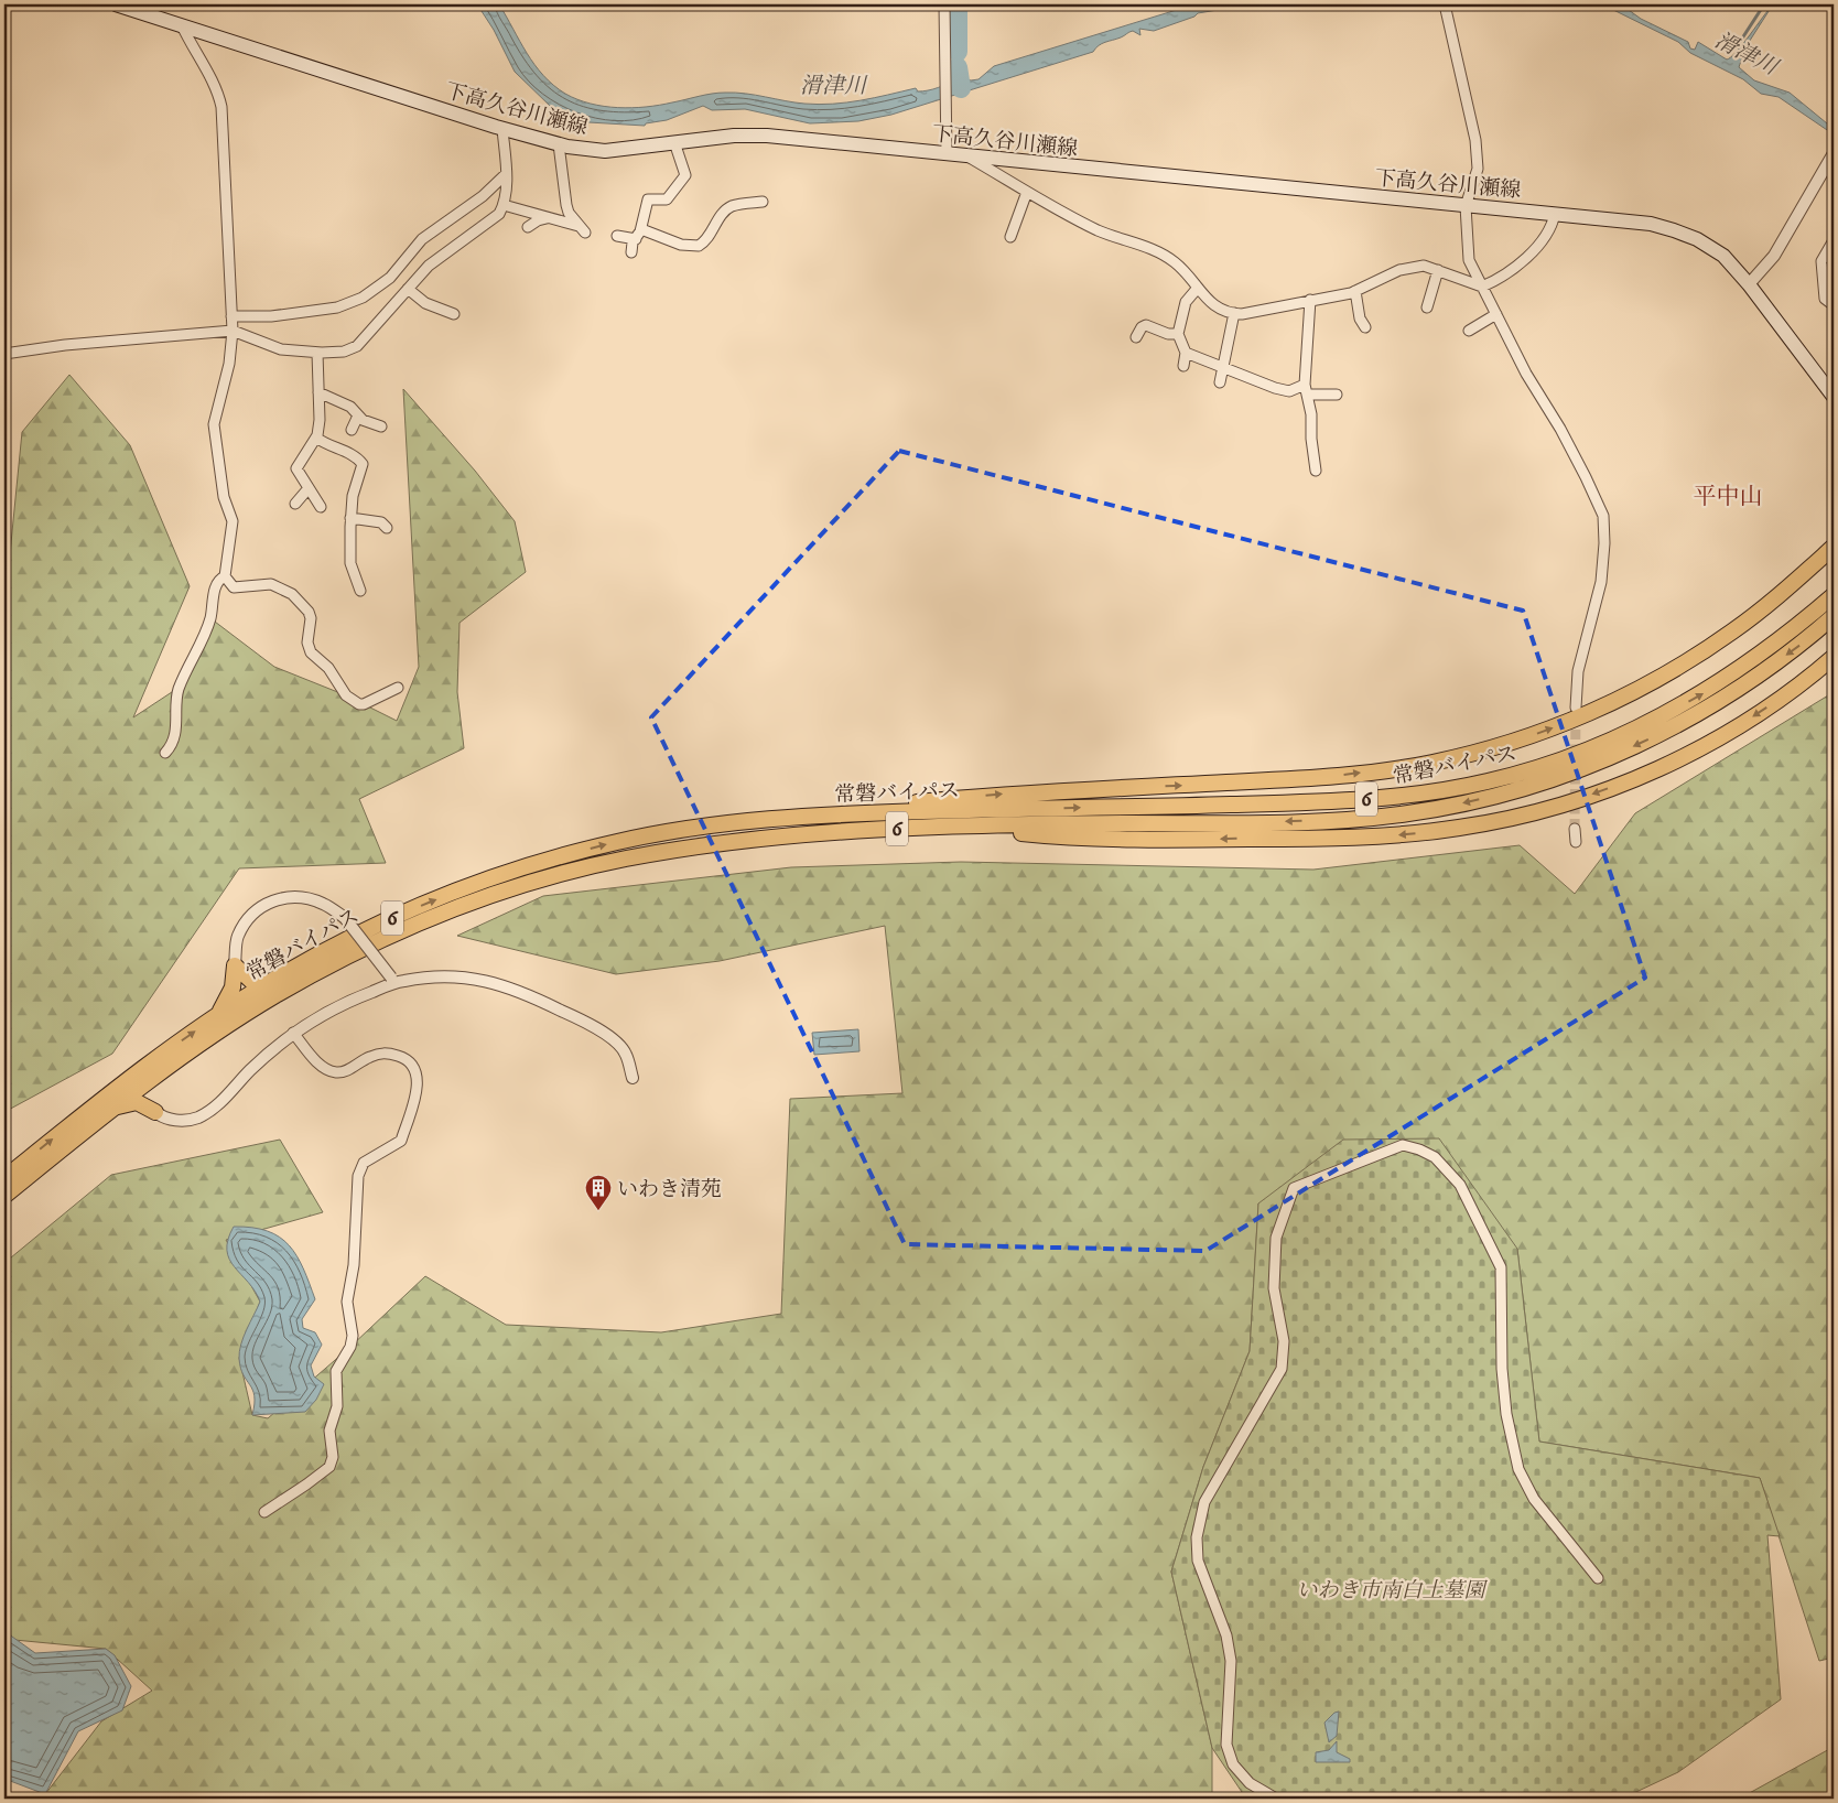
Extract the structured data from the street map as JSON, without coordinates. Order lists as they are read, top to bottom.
{
  "streets": {
    "highway": ["常磐バイパス", "6"],
    "main road": ["下高久谷川瀬線"]
  },
  "districts": ["平中山"],
  "water": ["滑津川"],
  "parks": ["いわき市南白土墓園"],
  "places": {
    "building": ["いわき清苑"]
  }
}
